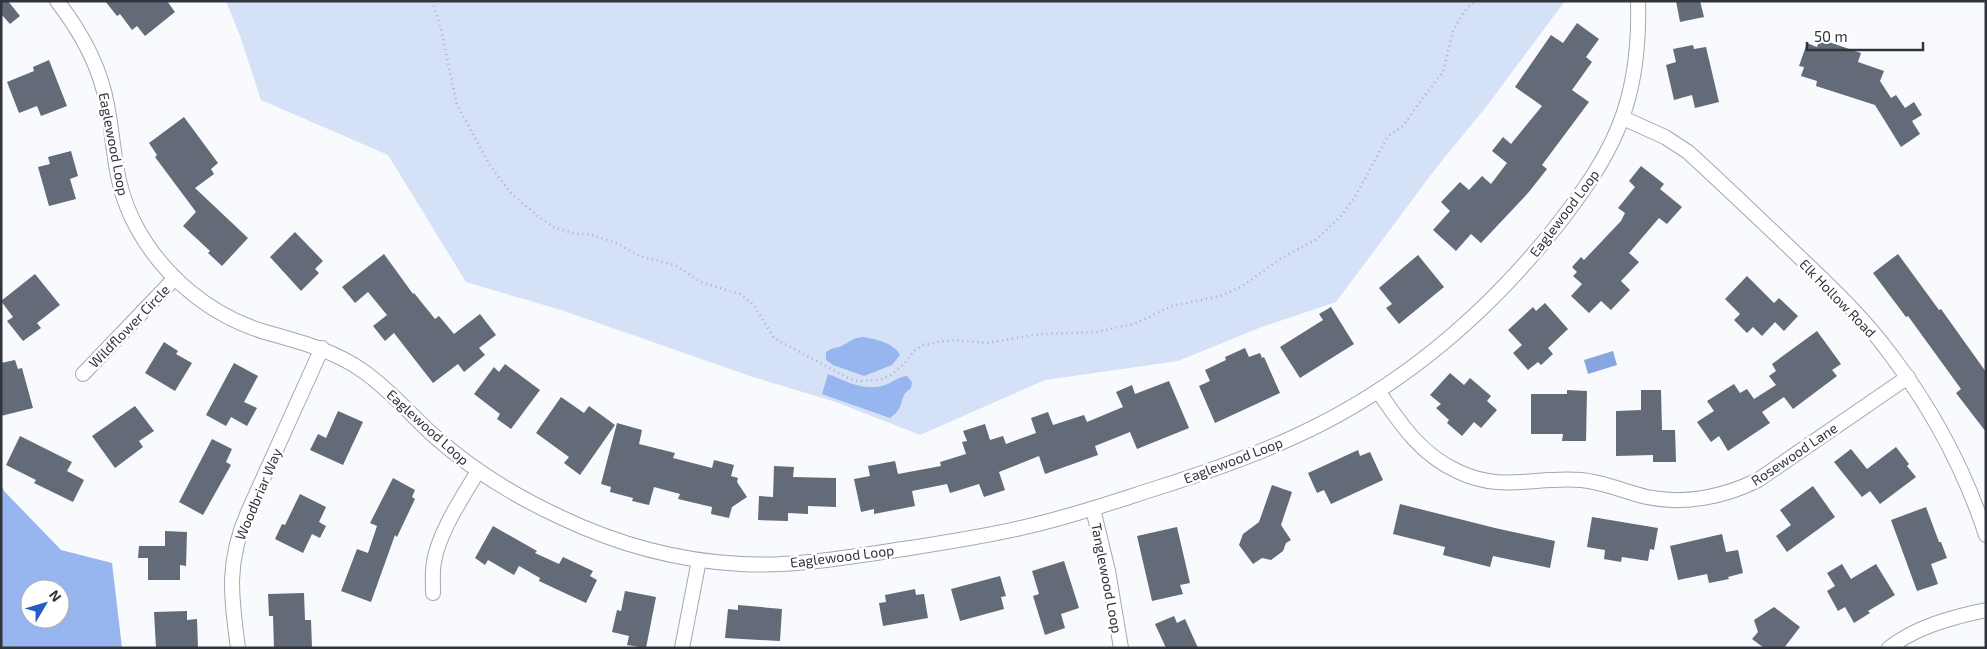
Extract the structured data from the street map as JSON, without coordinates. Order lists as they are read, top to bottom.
{
  "streets": {
    "street": [
      "Eaglewood Loop",
      "Elk Hollow Road",
      "Wildflower Circle",
      "Rosewood Lane",
      "Woodbriar Way",
      "Tanglewood Loop"
    ]
  },
  "crossings": [
    ["Eaglewood Loop", "Elk Hollow Road"],
    ["Eaglewood Loop", "Wildflower Circle"],
    ["Eaglewood Loop", "Rosewood Lane"],
    ["Eaglewood Loop", "Woodbriar Way"],
    ["Eaglewood Loop", "Tanglewood Loop"],
    ["Elk Hollow Road", "Rosewood Lane"]
  ],
  "scale_bar": "50 m",
  "north": "top right"
}
